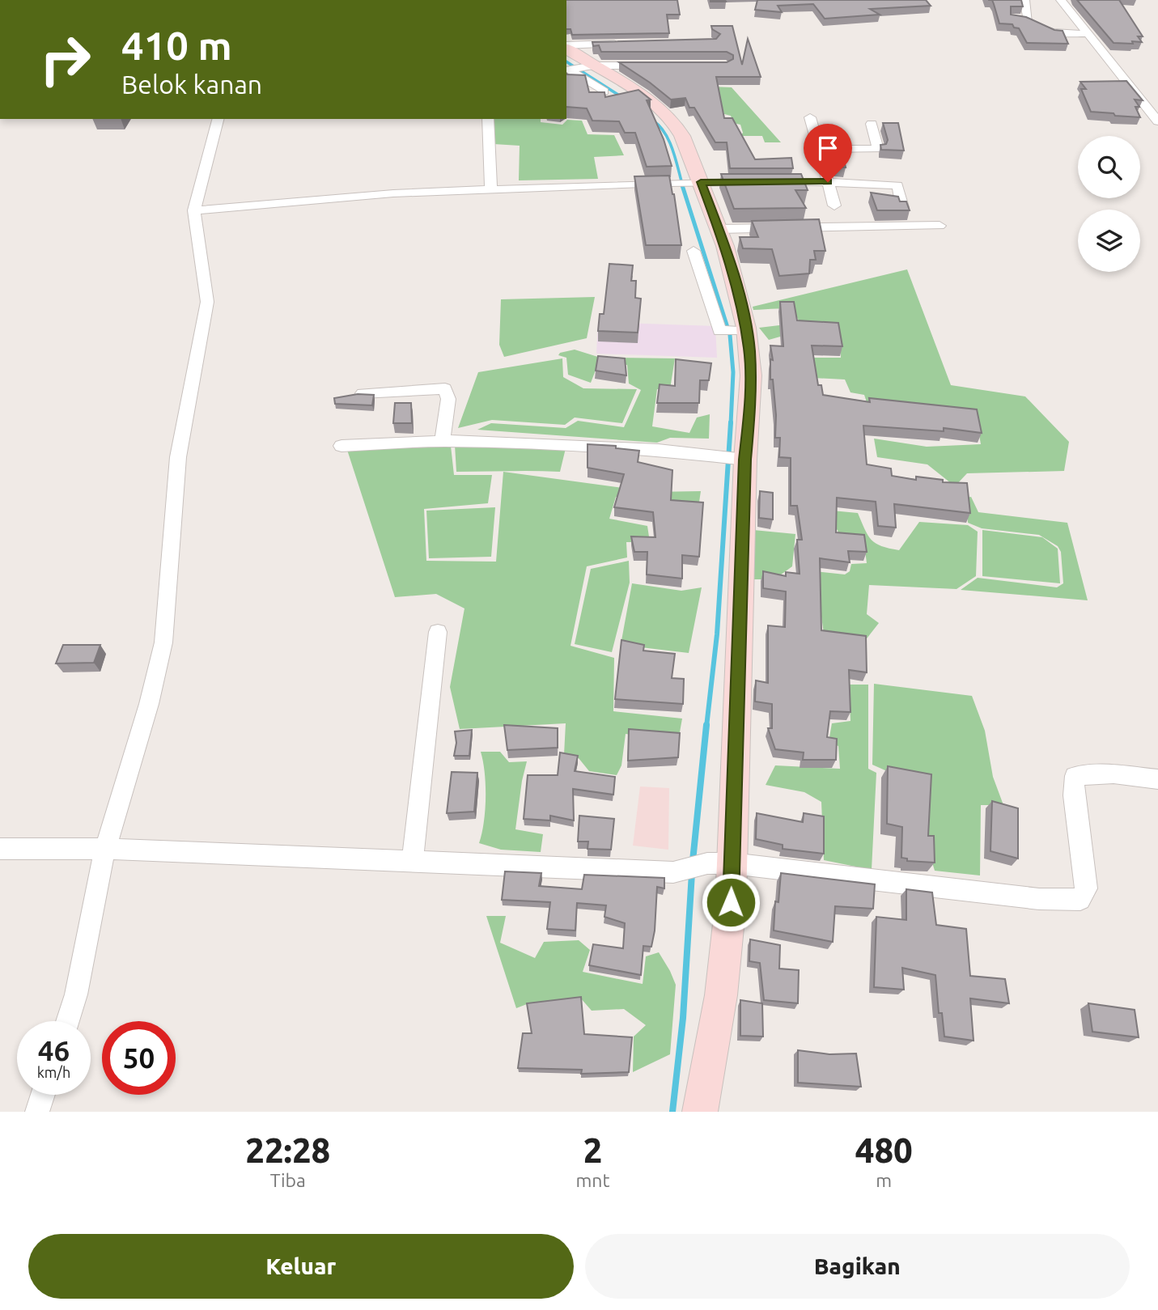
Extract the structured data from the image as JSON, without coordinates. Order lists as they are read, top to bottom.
{
  "page": {
    "turn": ["410 m", "Belok kanan"],
    "speed": "46 km/h",
    "limit": "50",
    "eta": [
      "22:28",
      "Tiba",
      "2",
      "mnt",
      "480",
      "m"
    ],
    "buttons": ["Keluar", "Bagikan"]
  }
}
